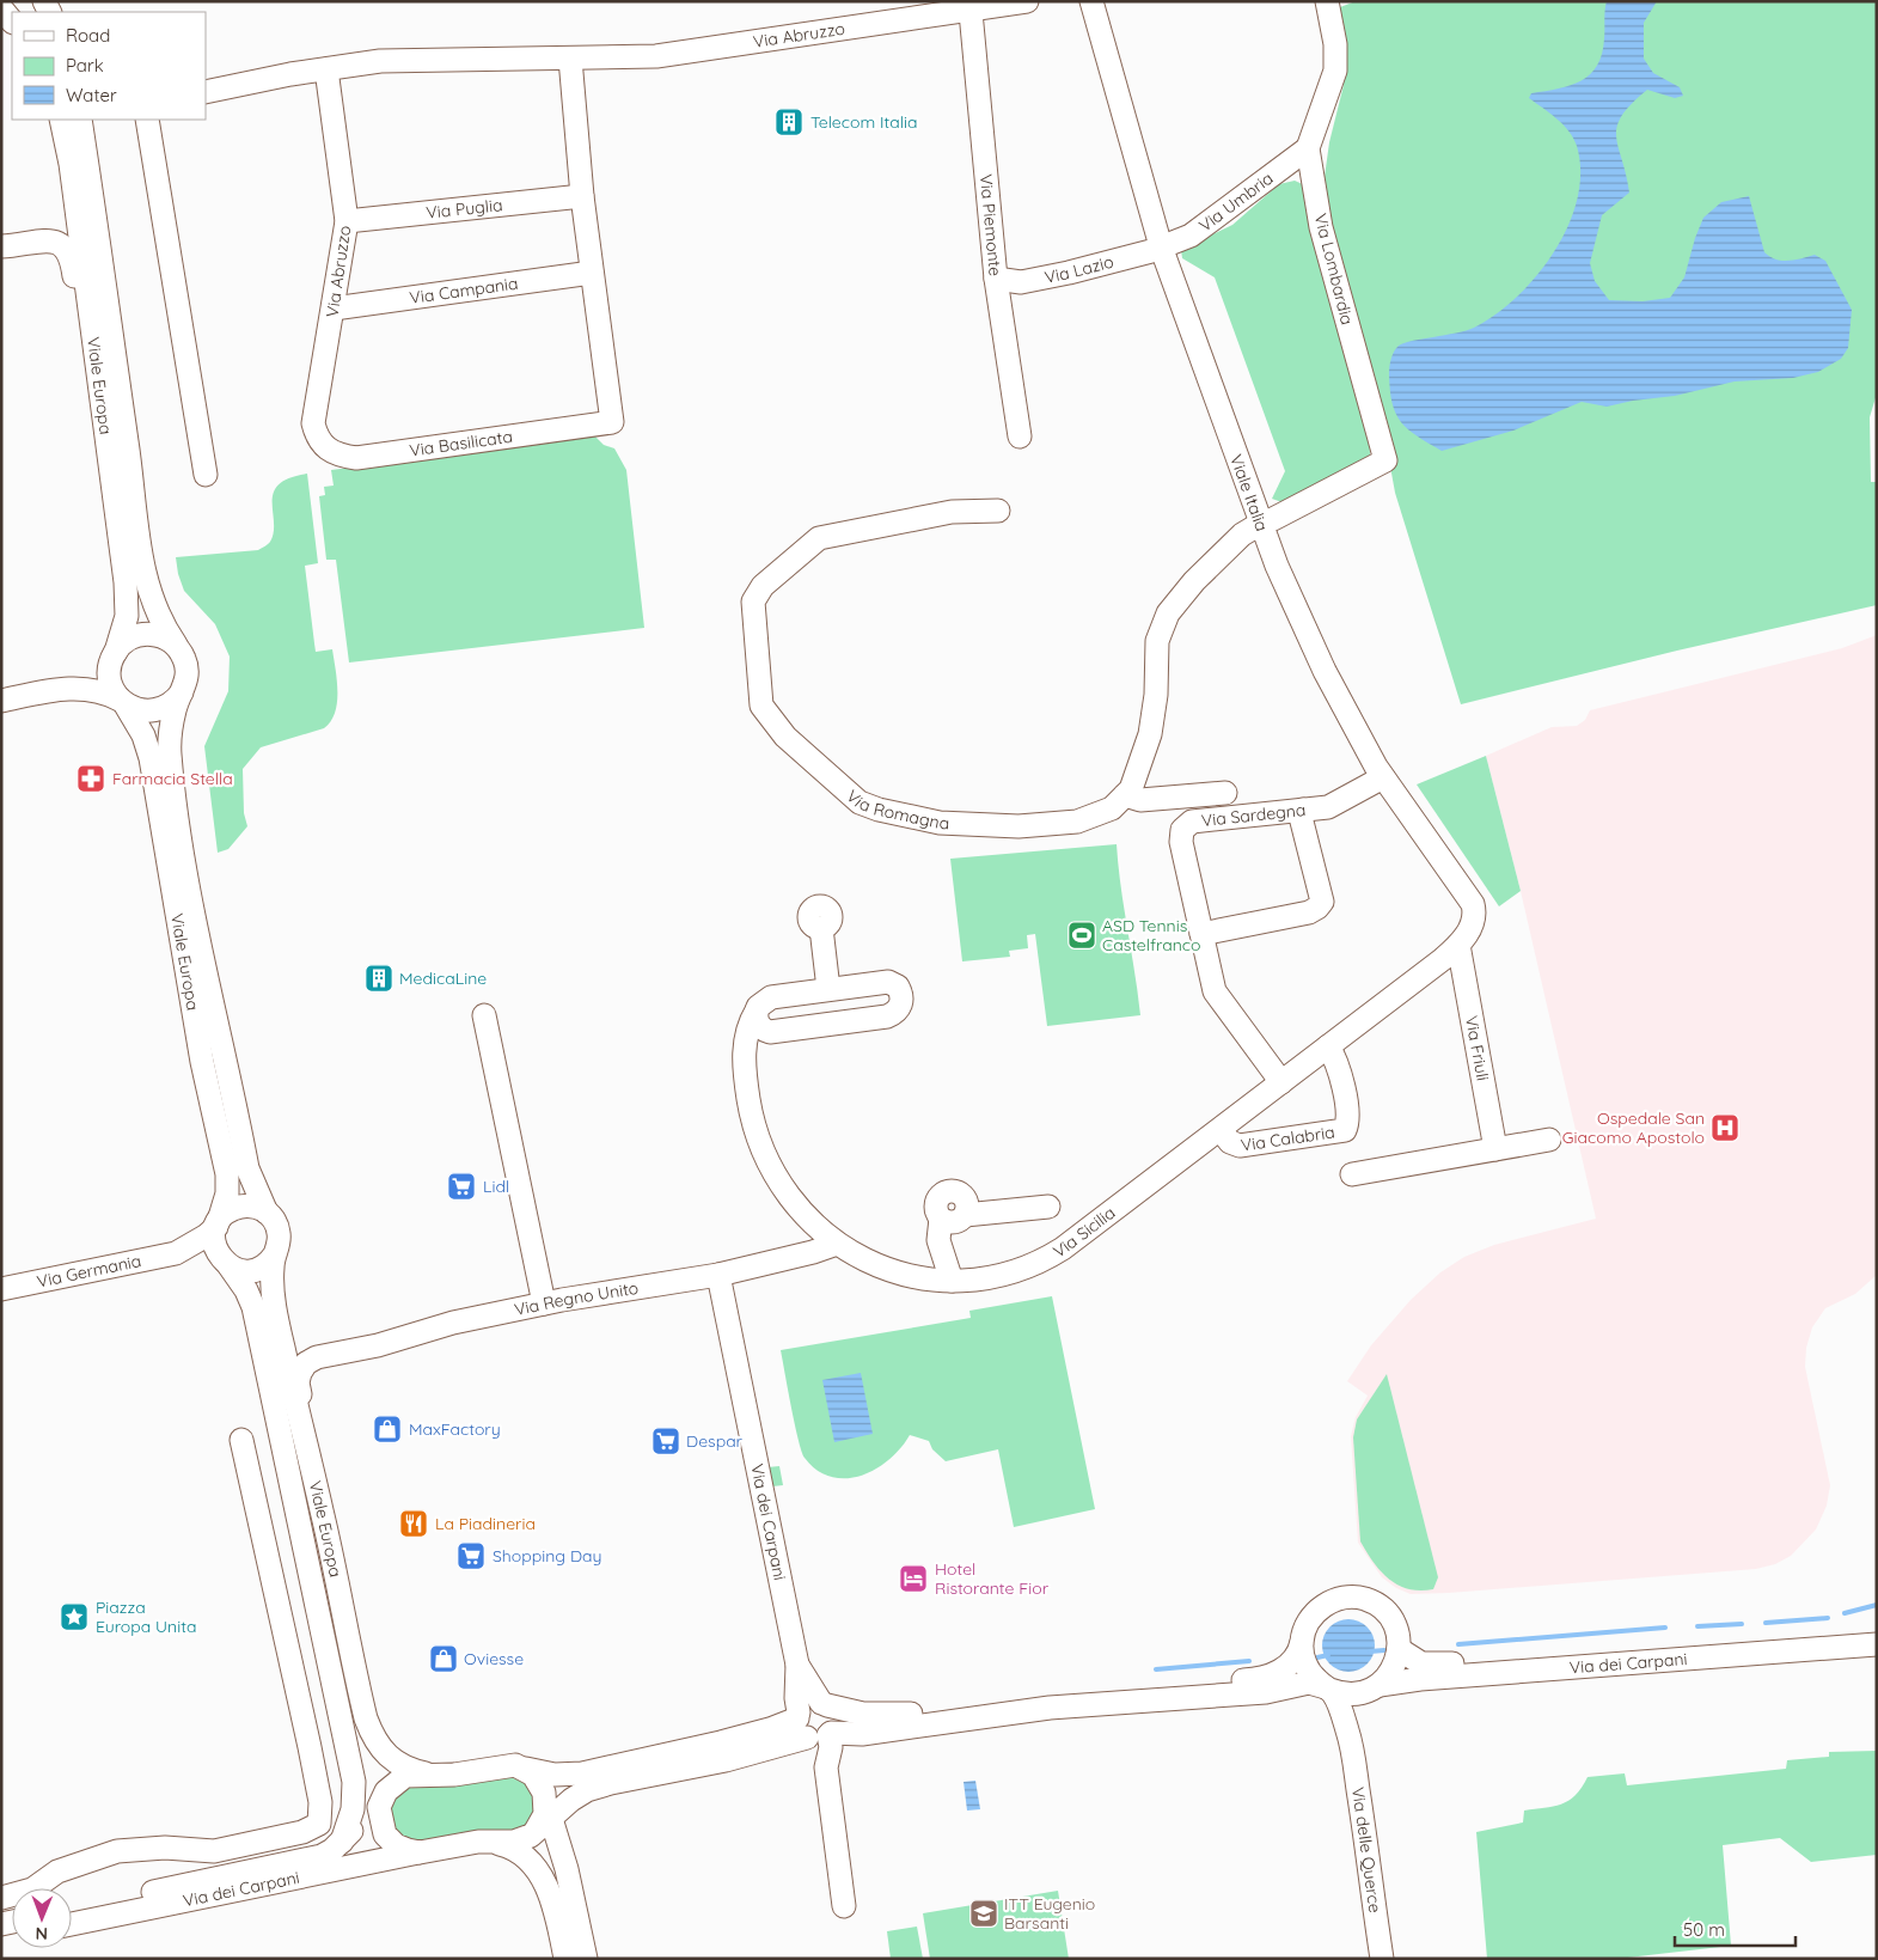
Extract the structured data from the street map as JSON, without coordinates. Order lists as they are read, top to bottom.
{
  "streets": {
    "street": [
      "Via Abruzzo",
      "Via Umbria",
      "Via Puglia",
      "Via Piemonte",
      "Via Lombardia",
      "Via Lazio",
      "Via Campania",
      "Viale Europa",
      "Via Basilicata",
      "Viale Italia",
      "Via Romagna",
      "Via Sardegna",
      "Via Friuli",
      "Via Calabria",
      "Via Sicilia",
      "Via Germania",
      "Via Regno Unito",
      "Via dei Carpani",
      "Via delle Querce"
    ]
  },
  "crossings": [
    ["Via Abruzzo", "Via Puglia"],
    ["Via Abruzzo", "Via Piemonte"],
    ["Via Abruzzo", "Via Campania"],
    ["Via Abruzzo", "Via Basilicata"],
    ["Via Umbria", "Via Lombardia"],
    ["Via Umbria", "Via Lazio"],
    ["Via Umbria", "Viale Italia"],
    ["Via Piemonte", "Via Lazio"],
    ["Via Lombardia", "Viale Italia"],
    ["Via Lazio", "Viale Italia"],
    ["Via Campania", "Via Basilicata"],
    ["Viale Europa", "Via Germania"],
    ["Viale Europa", "Via dei Carpani"],
    ["Viale Italia", "Via Sardegna"],
    ["Viale Italia", "Via Friuli"],
    ["Viale Italia", "Via Sicilia"],
    ["Via Sardegna", "Via Sicilia"],
    ["Via Friuli", "Via Sicilia"],
    ["Via Calabria", "Via Sicilia"],
    ["Via Sicilia", "Via Regno Unito"],
    ["Via Regno Unito", "Via dei Carpani"],
    ["Via dei Carpani", "Via delle Querce"]
  ],
  "places": {
    "building": ["Telecom Italia", "MedicaLine"],
    "pharmacy": ["Farmacia Stella"],
    "sports": ["ASD Tennis Castelfranco"],
    "hospital": ["Ospedale San Giacomo Apostolo"],
    "supermarket": ["Lidl", "Despar", "Shopping Day"],
    "shop": ["MaxFactory", "Oviesse"],
    "restaurant": ["La Piadineria"],
    "hotel": ["Hotel Ristorante Fior"],
    "place": ["Piazza Europa Unita"],
    "school or university": ["ITT Eugenio Barsanti"]
  },
  "legend": ["Road", "Park", "Water"],
  "scale_bar": "50 m",
  "north": "bottom"
}
